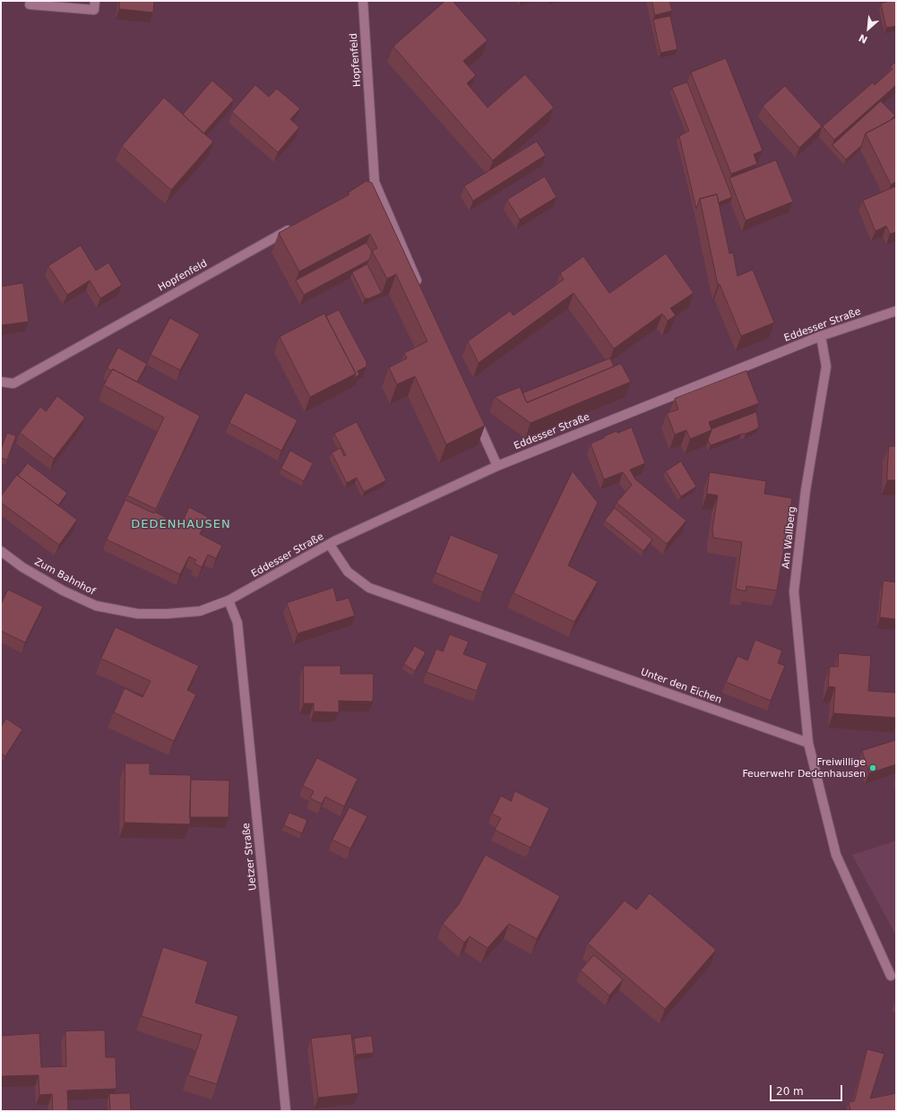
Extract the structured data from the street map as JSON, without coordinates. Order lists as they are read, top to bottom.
{
  "streets": {
    "street": [
      "Hopfenfeld",
      "Eddesser Straße",
      "Am Wallberg",
      "Zum Bahnhof",
      "Unter den Eichen",
      "Uetzer Straße"
    ]
  },
  "crossings": [
    ["Eddesser Straße", "Am Wallberg"],
    ["Eddesser Straße", "Zum Bahnhof"],
    ["Eddesser Straße", "Unter den Eichen"],
    ["Eddesser Straße", "Uetzer Straße"],
    ["Am Wallberg", "Unter den Eichen"],
    ["Zum Bahnhof", "Uetzer Straße"]
  ],
  "districts": ["DEDENHAUSEN"],
  "places": ["Freiwillige Feuerwehr Dedenhausen"],
  "scale_bar": "20 m",
  "north": "bottom left"
}
